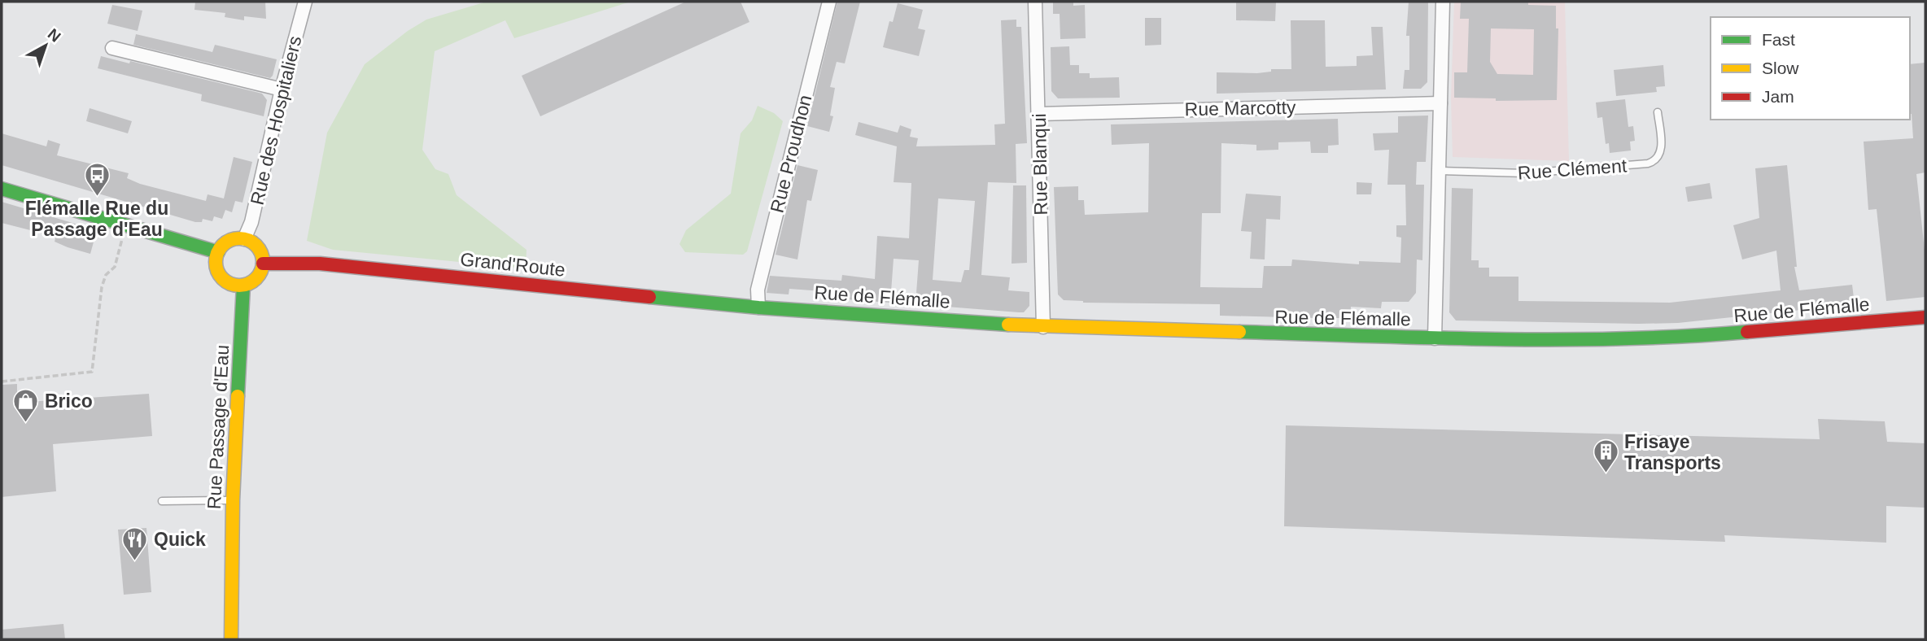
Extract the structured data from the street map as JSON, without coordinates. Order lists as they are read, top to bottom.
{
  "streets": {
    "street": [
      "Rue Marcotty",
      "Rue des Hospitaliers",
      "Rue Proudhon",
      "Rue Blanqui",
      "Grand'Route",
      "Rue de Flémalle",
      "Rue Passage d'Eau"
    ],
    "lane": ["Rue Clément"]
  },
  "crossings": [
    ["Rue Marcotty", "Rue Blanqui"],
    ["Rue des Hospitaliers", "Grand'Route"],
    ["Rue des Hospitaliers", "Rue Passage d'Eau"],
    ["Rue Proudhon", "Grand'Route"],
    ["Rue Proudhon", "Rue de Flémalle"],
    ["Rue Blanqui", "Rue de Flémalle"],
    ["Grand'Route", "Rue de Flémalle"],
    ["Grand'Route", "Rue Passage d'Eau"]
  ],
  "places": {
    "bus stop": ["Flémalle Rue du Passage d'Eau"],
    "shop": ["Brico"],
    "building": ["Frisaye Transports"],
    "restaurant": ["Quick"]
  },
  "legend": ["Fast", "Slow", "Jam"],
  "north": "top right"
}
